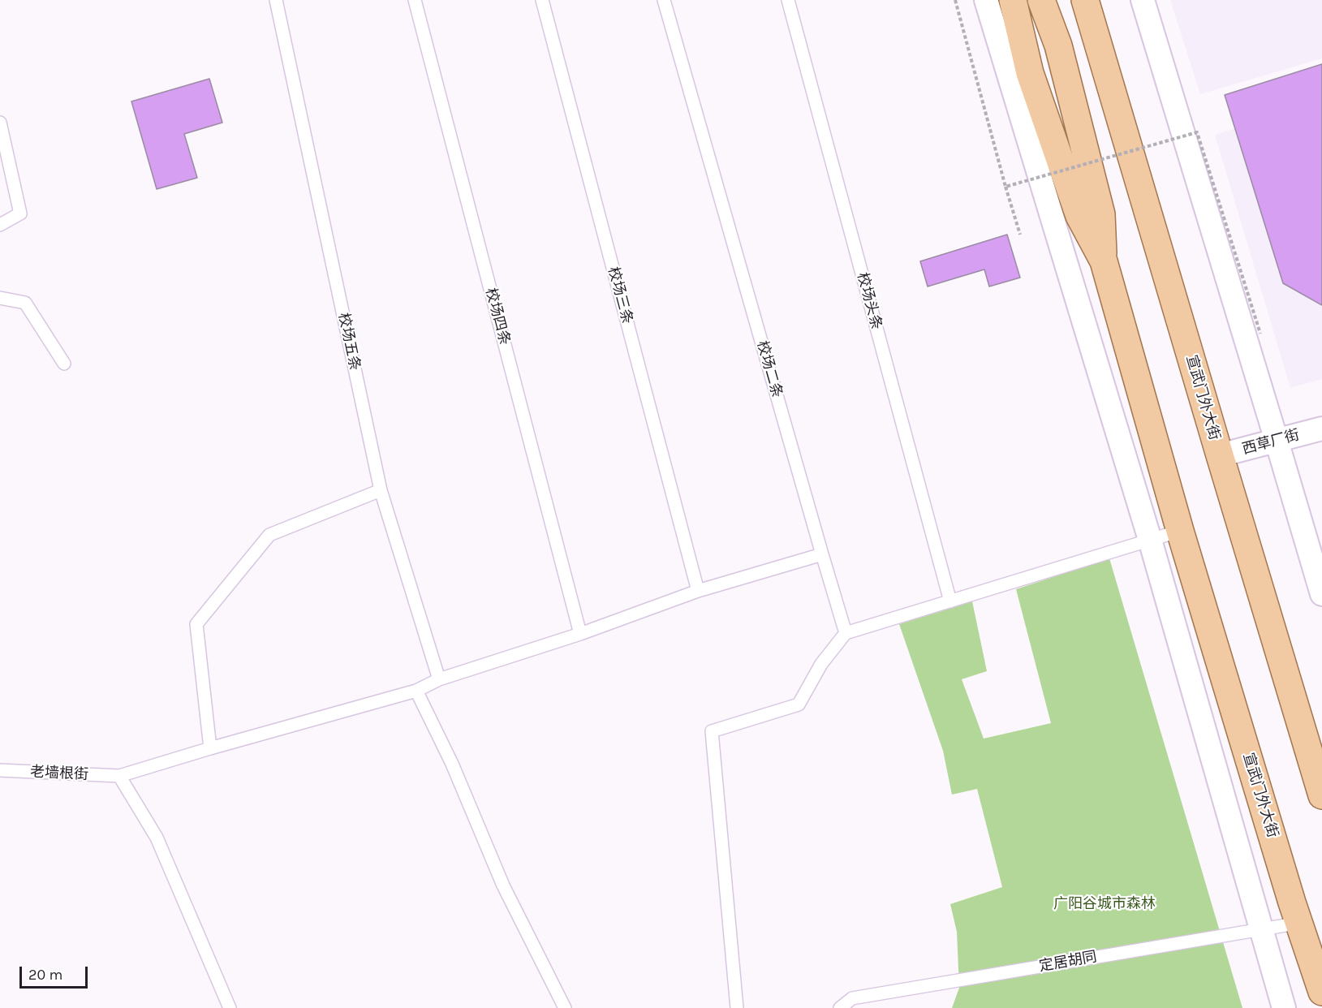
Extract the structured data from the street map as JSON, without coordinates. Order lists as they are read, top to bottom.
{
  "streets": {
    "main road": ["宣武门外大街"],
    "street": ["西草厂街"],
    "lane": [
      "校场三条",
      "校场头条",
      "校场四条",
      "校场五条",
      "校场二条",
      "老墙根街",
      "定居胡同"
    ]
  },
  "crossings": [
    ["宣武门外大街", "西草厂街"],
    ["宣武门外大街", "定居胡同"]
  ],
  "parks": ["广阳谷城市森林"],
  "scale_bar": "20 m"
}
